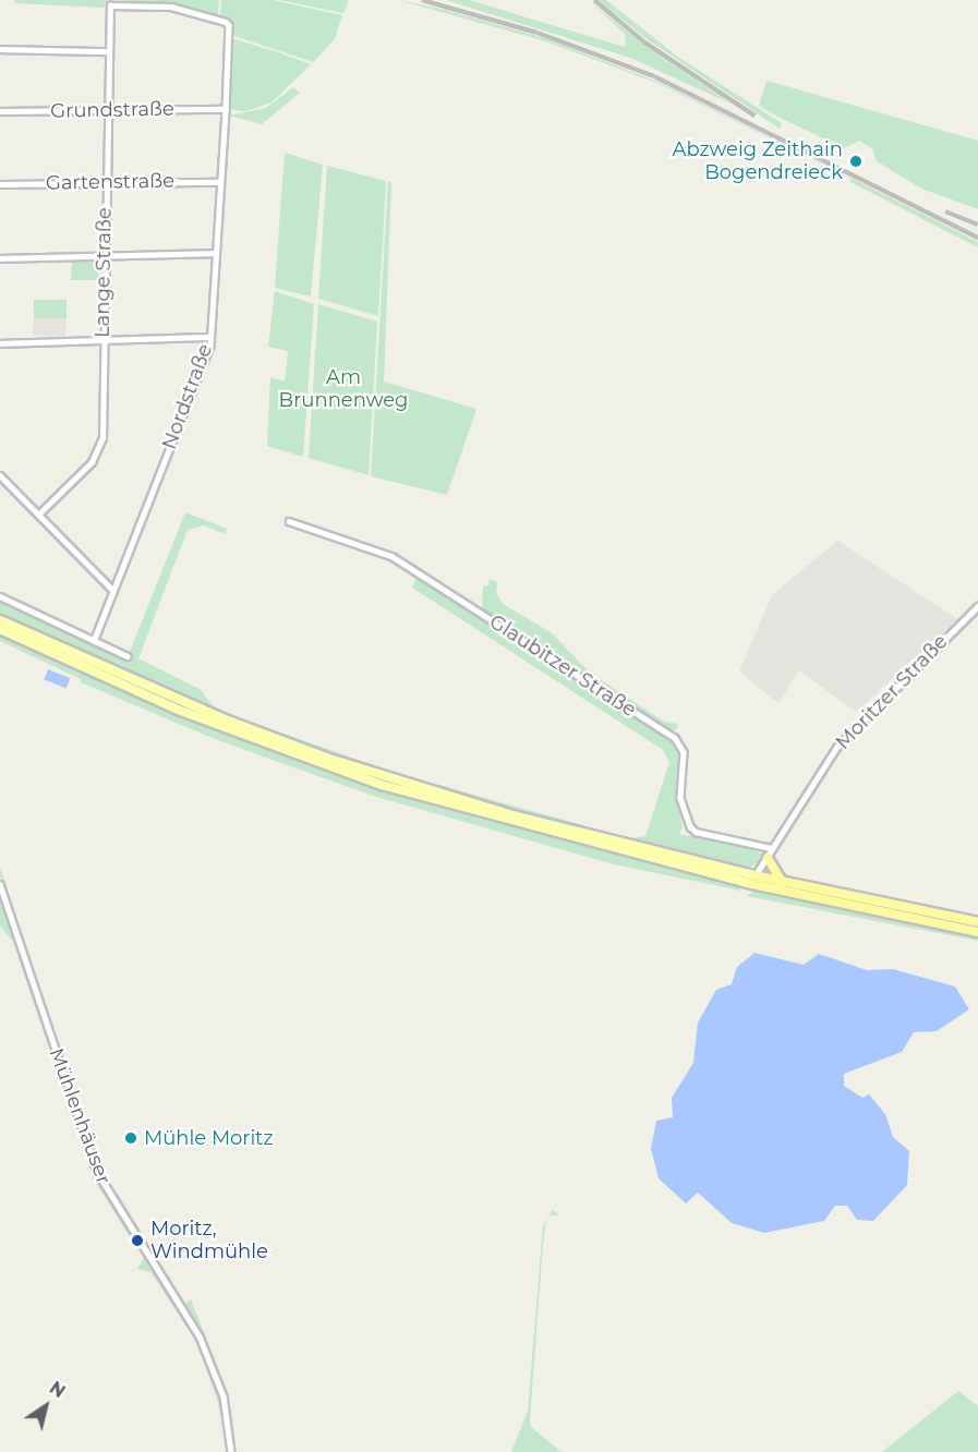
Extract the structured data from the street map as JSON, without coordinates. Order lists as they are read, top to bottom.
{
  "streets": {
    "street": [
      "Grundstraße",
      "Gartenstraße",
      "Lange Straße",
      "Nordstraße",
      "Glaubitzer Straße",
      "Moritzer Straße",
      "Mühlenhäuser"
    ]
  },
  "crossings": [
    ["Grundstraße", "Lange Straße"],
    ["Grundstraße", "Nordstraße"],
    ["Gartenstraße", "Lange Straße"],
    ["Gartenstraße", "Nordstraße"],
    ["Lange Straße", "Nordstraße"],
    ["Glaubitzer Straße", "Moritzer Straße"]
  ],
  "parks": ["Am Brunnenweg"],
  "places": ["Abzweig Zeithain Bogendreieck", "Mühle Moritz", "Moritz, Windmühle"],
  "north": "top right"
}
